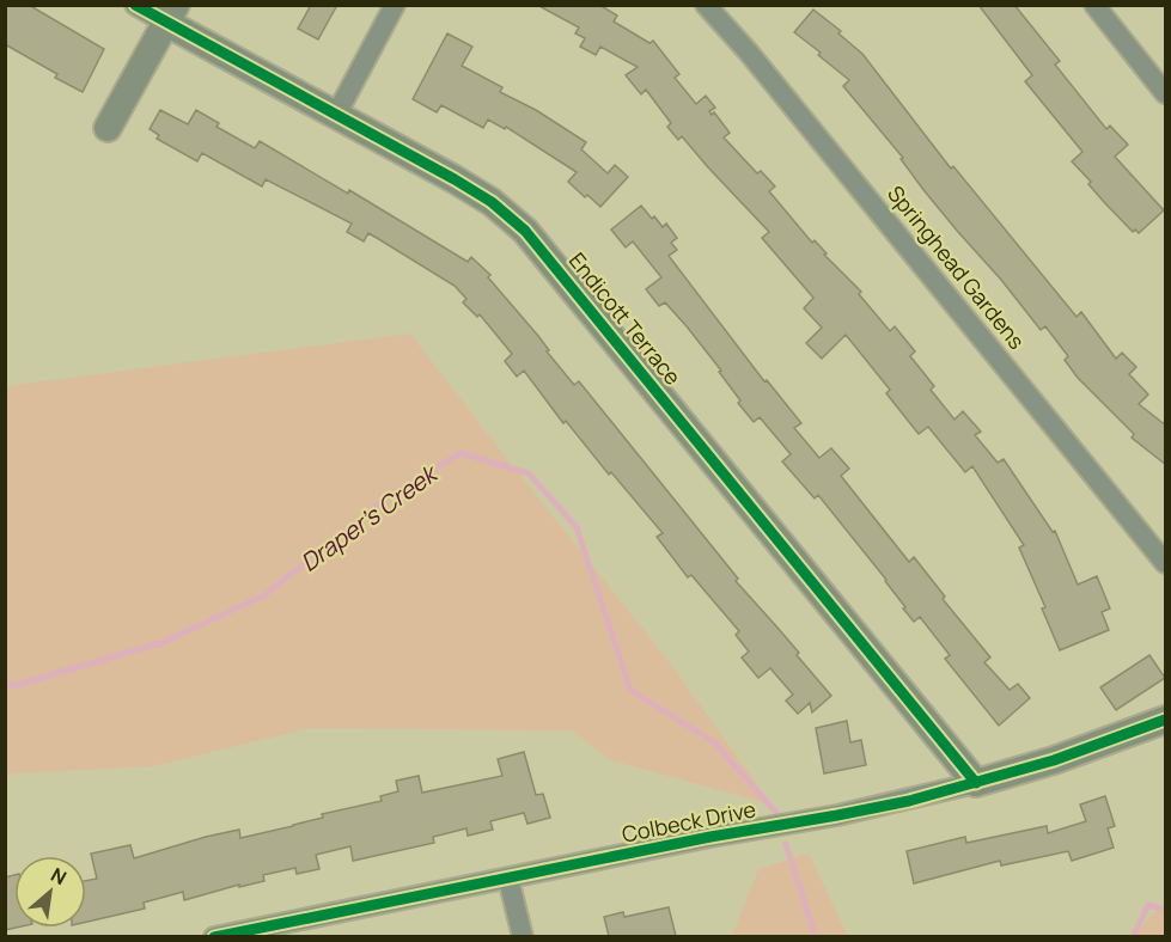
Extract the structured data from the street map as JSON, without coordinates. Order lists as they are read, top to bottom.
{
  "streets": {
    "street": ["Springhead Gardens", "Endicott Terrace", "Colbeck Drive"]
  },
  "crossings": [
    ["Endicott Terrace", "Colbeck Drive"]
  ],
  "water": ["Draper's Creek"],
  "north": "top right"
}
